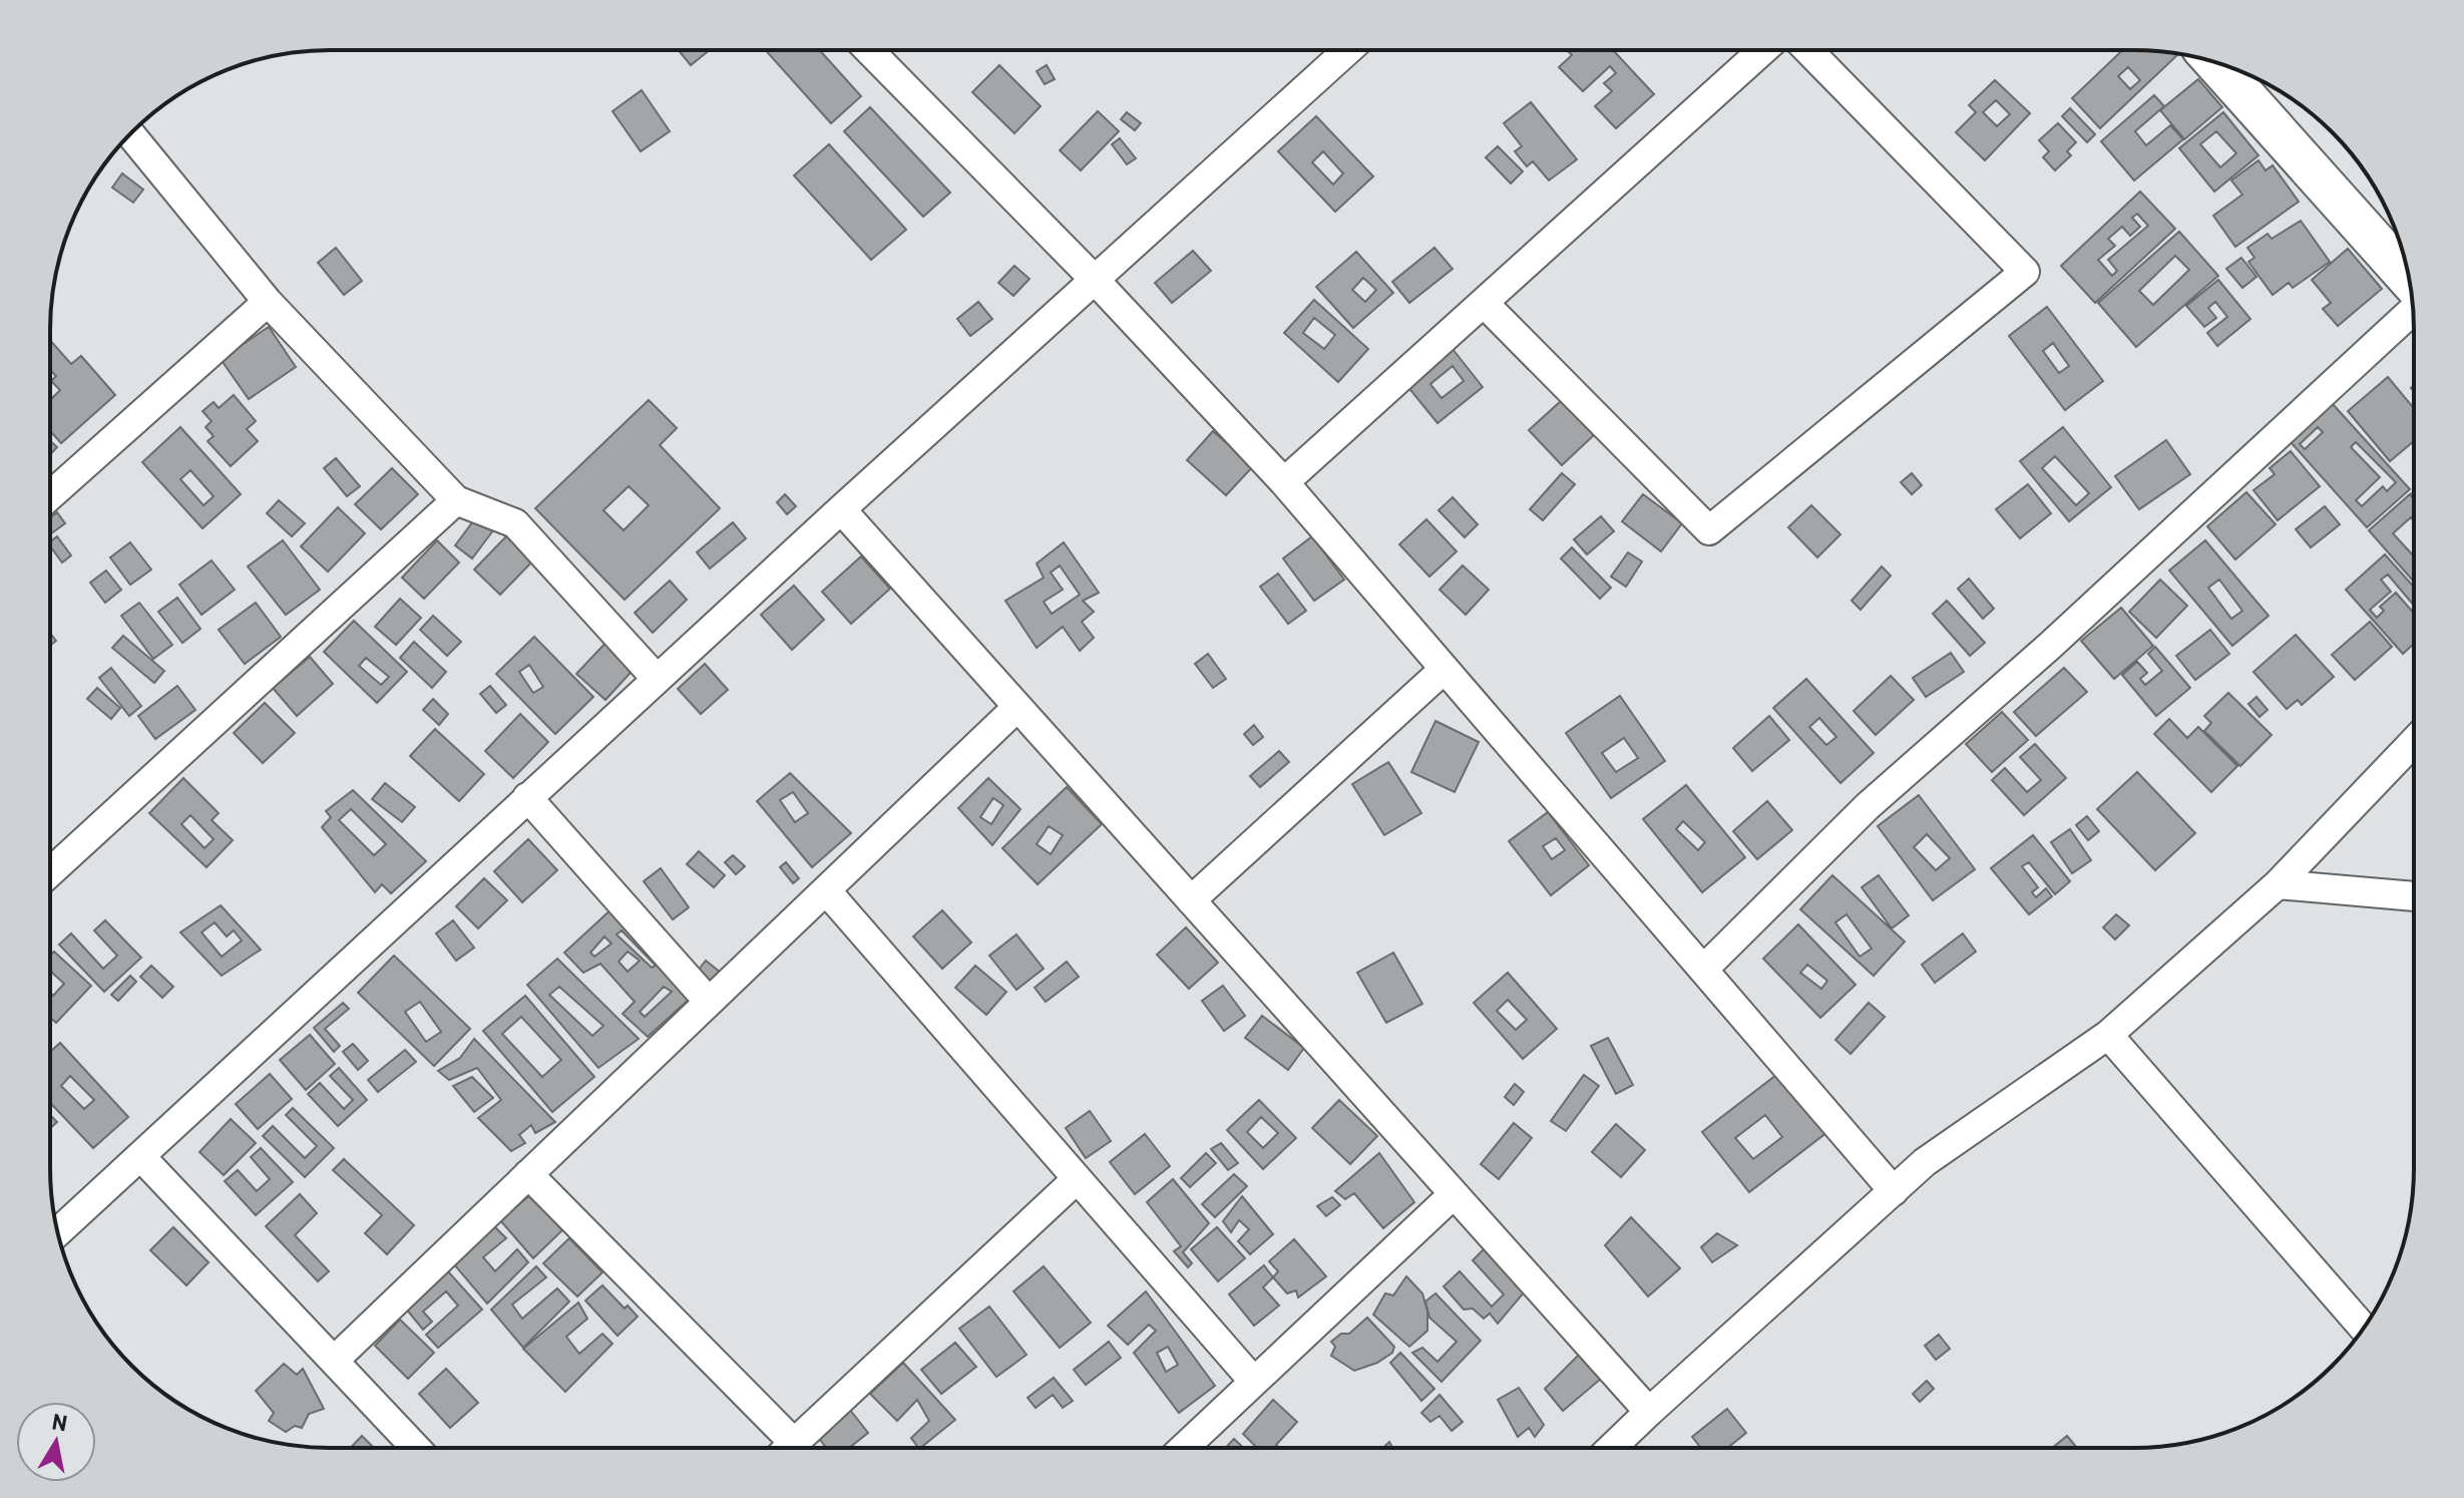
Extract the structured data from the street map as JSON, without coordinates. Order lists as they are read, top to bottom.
{
  "north": "top"
}
